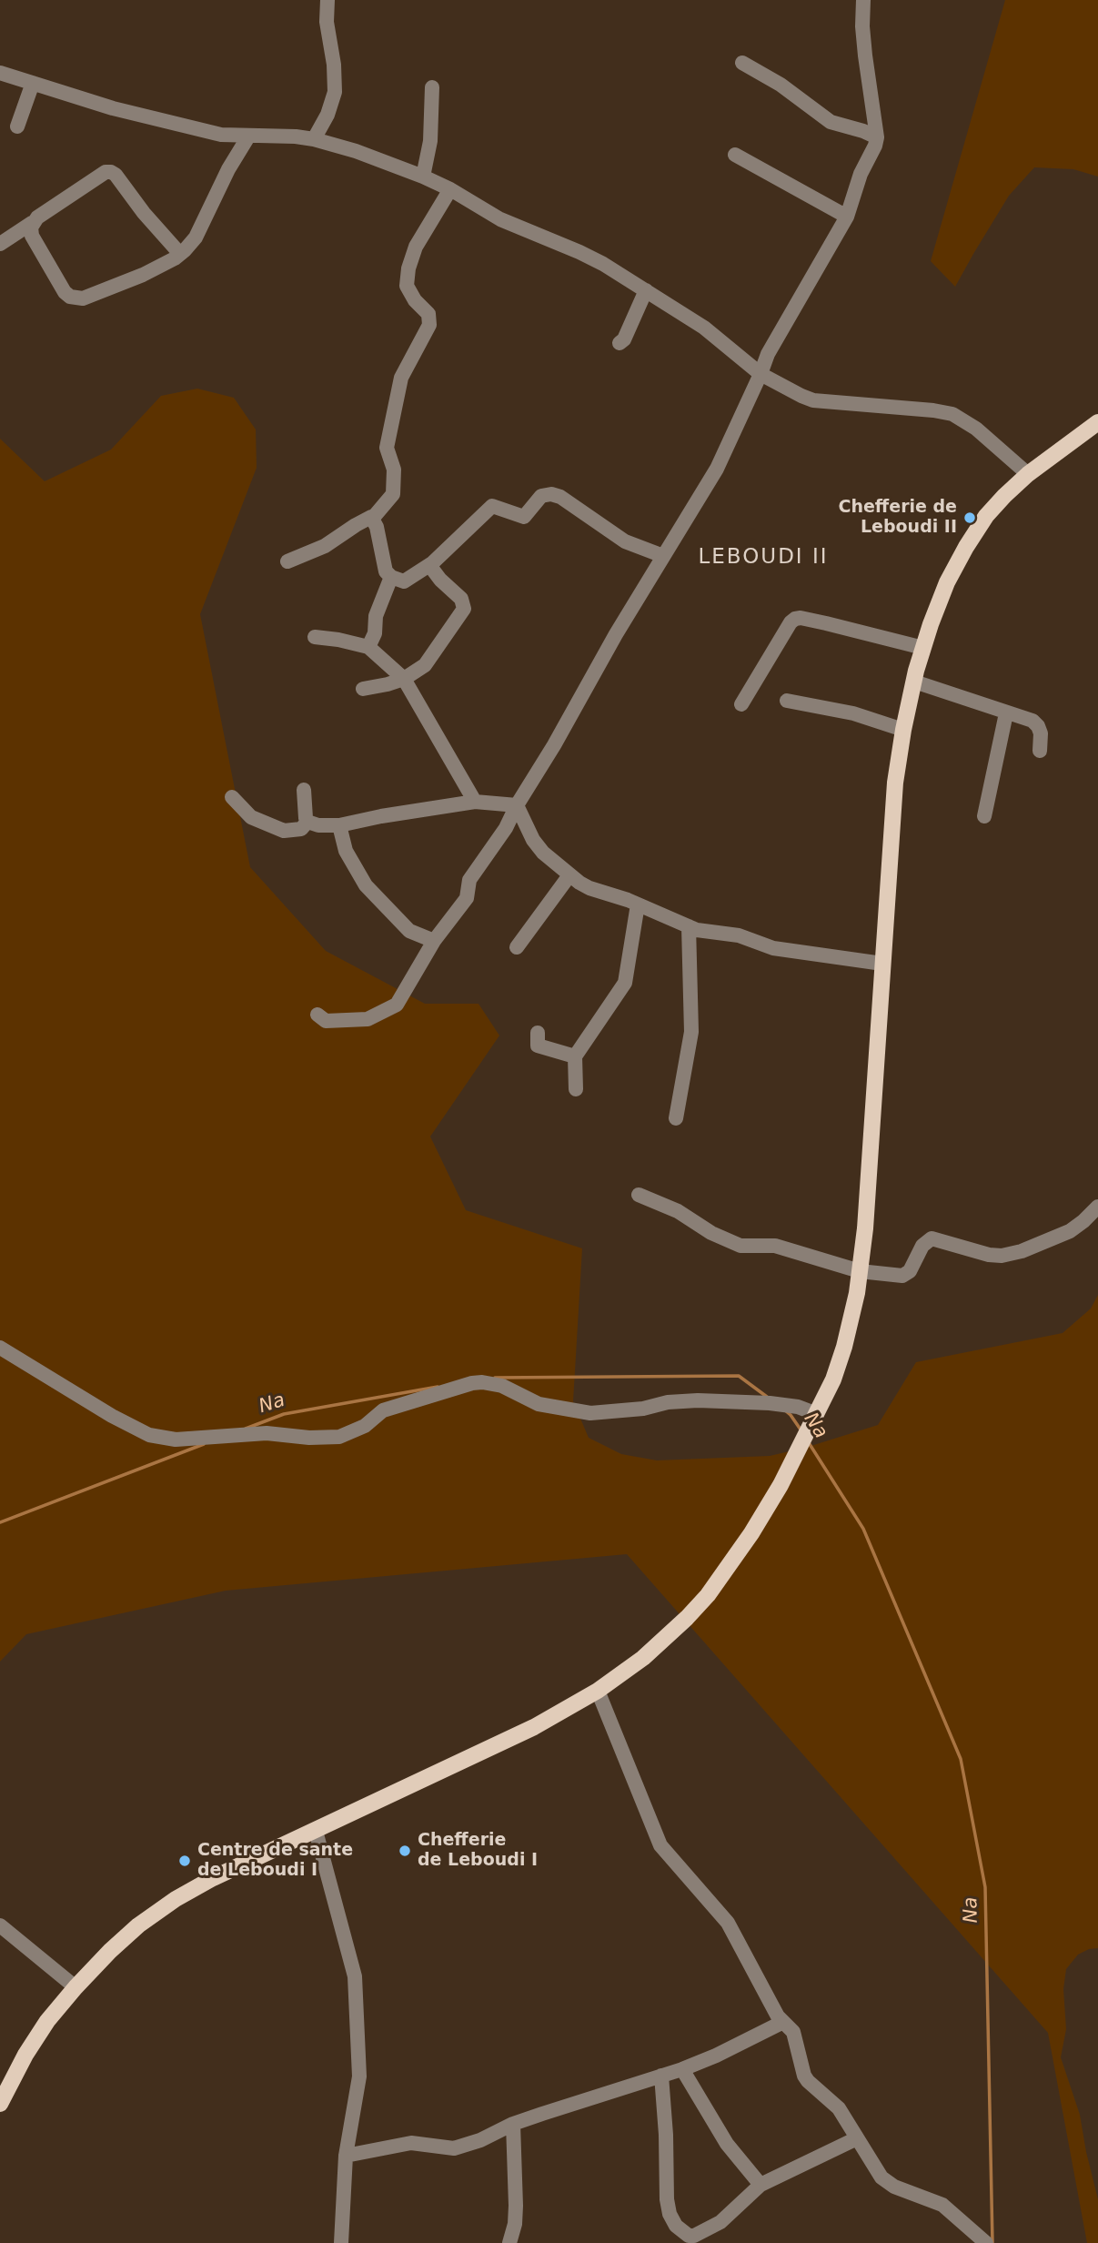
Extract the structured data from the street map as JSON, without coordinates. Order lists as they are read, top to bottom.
{
  "districts": ["LEBOUDI II"],
  "water": ["Na"],
  "places": ["Chefferie de Leboudi II", "Chefferie de Leboudi I", "Centre de sante de Leboudi I"]
}
